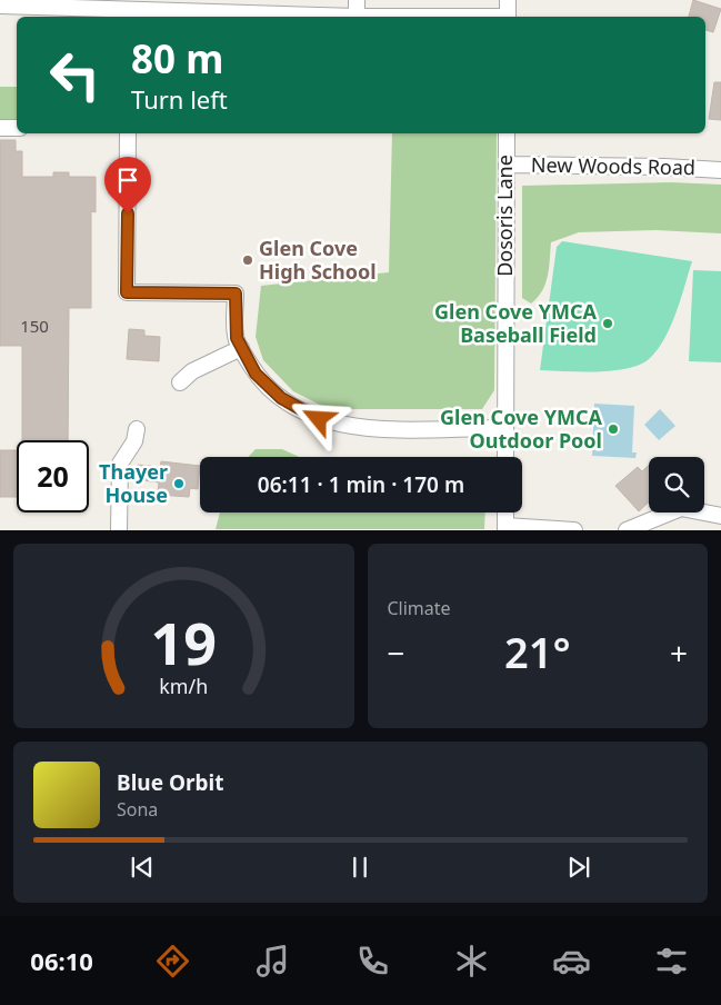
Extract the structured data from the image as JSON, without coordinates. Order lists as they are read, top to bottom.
{
  "streets": {
    "street": ["New Woods Road", "Dosoris Lane"]
  },
  "crossings": [
    ["New Woods Road", "Dosoris Lane"]
  ],
  "places": [
    "Glen Cove High School",
    "Glen Cove YMCA Baseball Field",
    "Glen Cove YMCA Outdoor Pool",
    "Thayer House"
  ],
  "house_numbers": ["150"],
  "page": {
    "turn": ["80 m", "Turn left"],
    "limit": "20",
    "trip": "06:11 · 1 min · 170 m",
    "tile": "Climate",
    "heat": ["−", "21°", "+"],
    "song": ["Blue Orbit", "Sona"],
    "tabs": "06:10",
    "gauge": ["19", "km/h"]
  }
}
